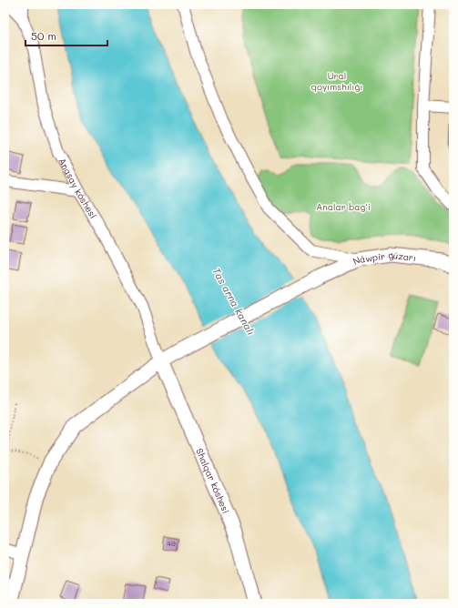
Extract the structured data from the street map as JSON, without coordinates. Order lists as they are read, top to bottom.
{
  "streets": {
    "street": ["Anasay kóshesi", "Náwpir gúzarı", "Shalqar kóshesi"]
  },
  "crossings": [
    ["Anasay kóshesi", "Náwpir gúzarı"],
    ["Anasay kóshesi", "Shalqar kóshesi"],
    ["Náwpir gúzarı", "Shalqar kóshesi"]
  ],
  "water": ["Tas arna kanalı"],
  "parks": ["Ural qoyımshılıǵı", "Analar bagʻi"],
  "house_numbers": ["49"],
  "scale_bar": "50 m"
}
